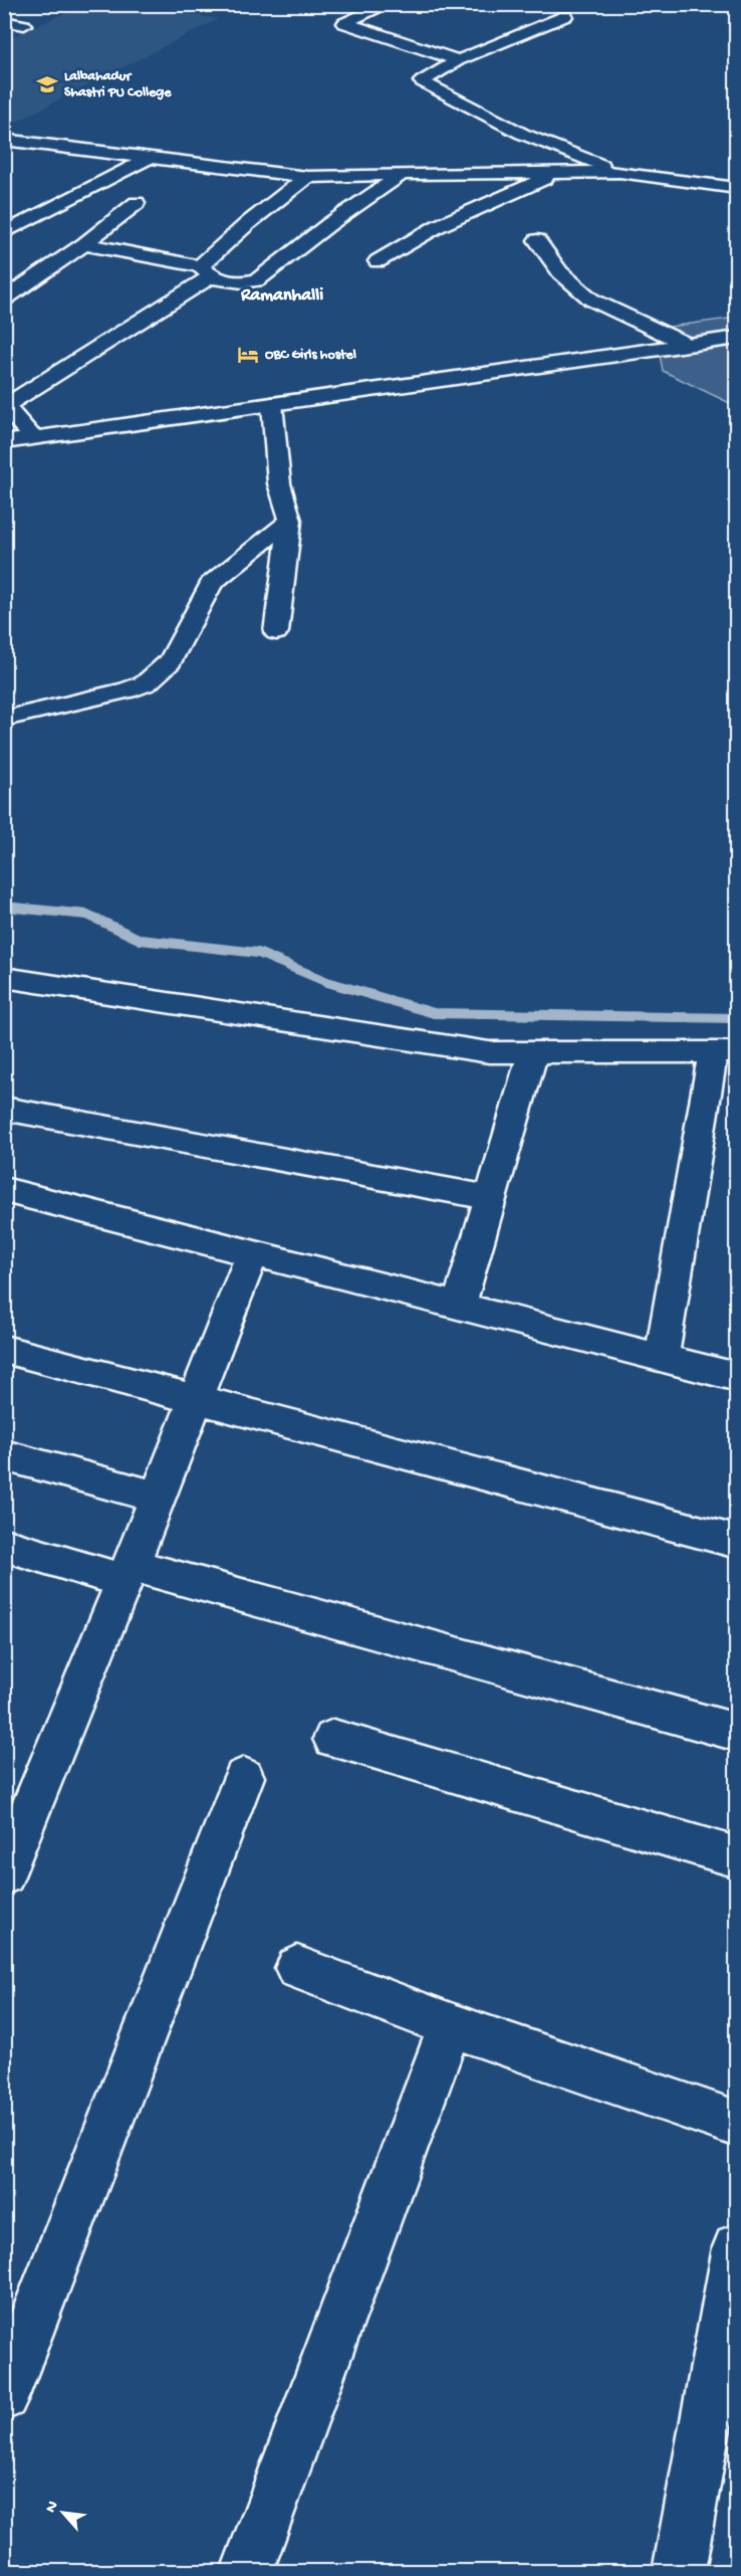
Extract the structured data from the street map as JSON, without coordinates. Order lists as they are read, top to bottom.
{
  "districts": ["Ramanhalli"],
  "places": {
    "school or university": ["Lalbahadur Shastri PU College"],
    "hotel": ["OBC Girls hostel"]
  },
  "north": "top left"
}
